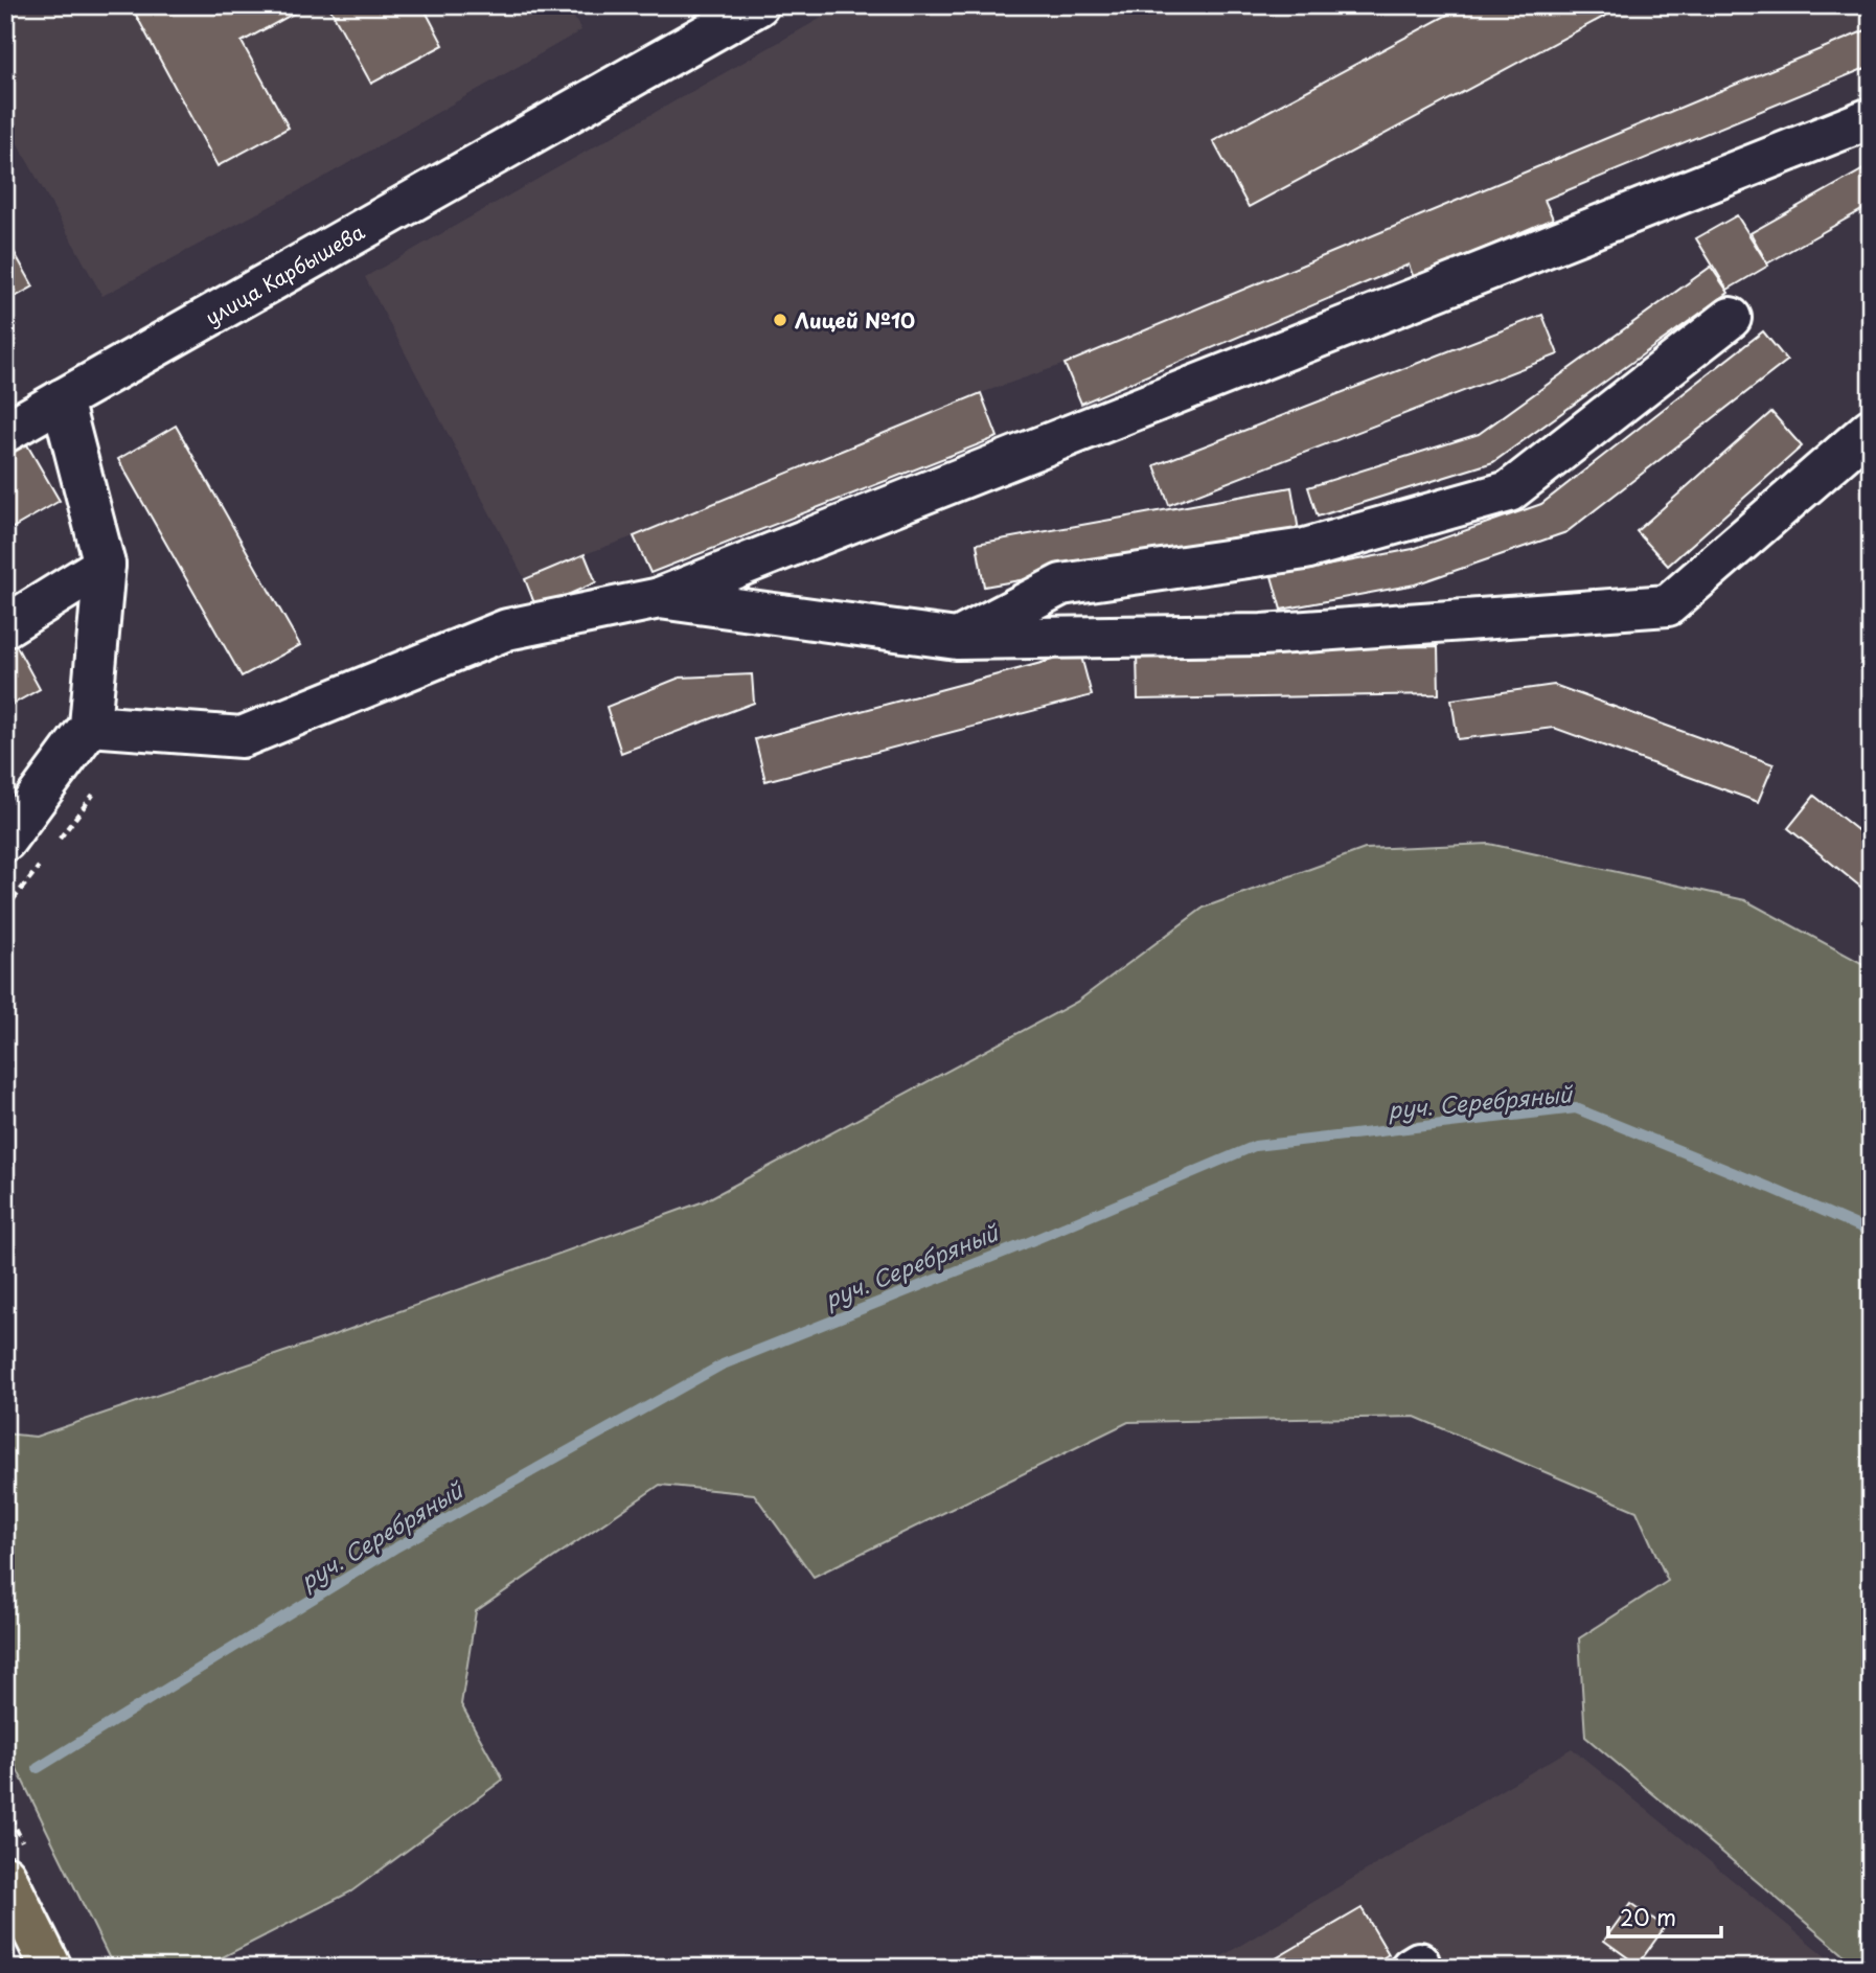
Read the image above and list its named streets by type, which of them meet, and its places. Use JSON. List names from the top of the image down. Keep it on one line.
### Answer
{"streets":{"street":["улица Карбышева"]},"water":["руч. Серебряный"],"places":["Лицей №10"],"scale_bar":"20 m"}
